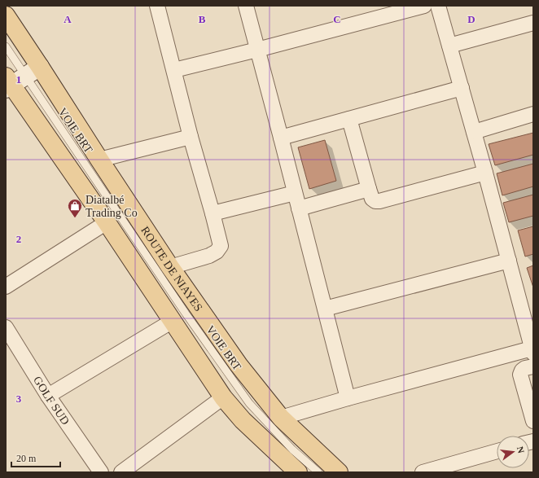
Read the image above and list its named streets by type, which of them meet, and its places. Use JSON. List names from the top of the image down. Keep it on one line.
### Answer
{"streets":{"main road":["ROUTE DE NIAYES"],"street":["GOLF SUD"],"lane":["VOIE BRT"]},"crossings":[["VOIE BRT","ROUTE DE NIAYES"]],"places":{"shop":["Diatalbé Trading Co"]},"scale_bar":"20 m","north":"right","grid":{"columns":["A","B","C","D"],"rows":["1","2","3"]}}
